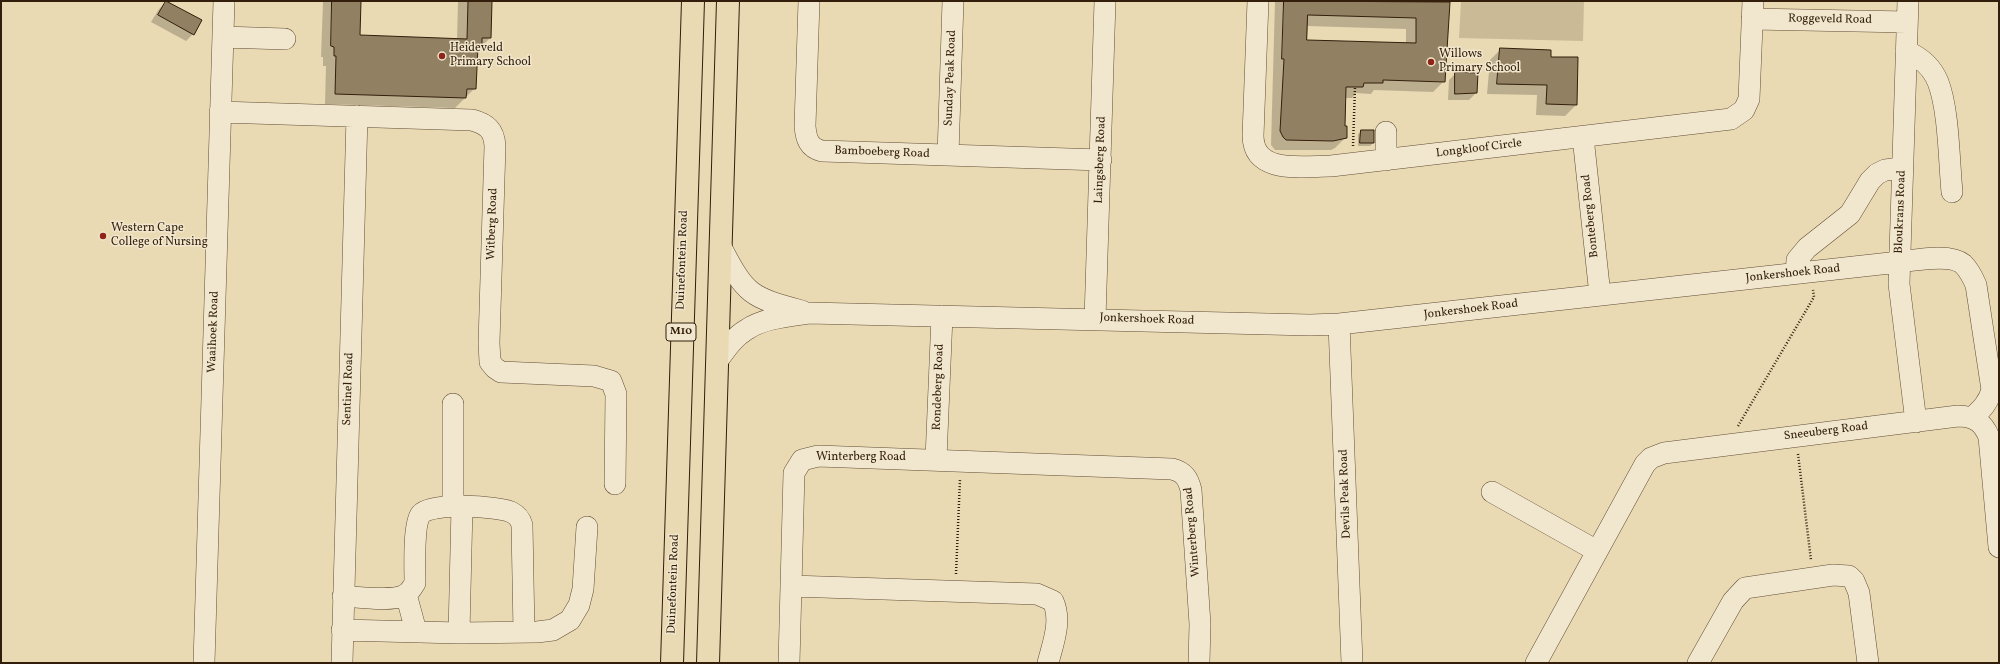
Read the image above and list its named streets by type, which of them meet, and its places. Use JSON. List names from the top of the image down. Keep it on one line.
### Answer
{"streets":{"main road":["Duinefontein Road","M10"],"street":["Roggeveld Road","Sunday Peak Road","Longkloof Circle","Bamboeberg Road","Laingsberg Road","Bloukrans Road","Bonteberg Road","Witberg Road","Jonkershoek Road","Waaihoek Road","Rondeberg Road","Sentinel Road","Sneeuberg Road","Winterberg Road","Devils Peak Road"]},"crossings":[["Roggeveld Road","Longkloof Circle"],["Roggeveld Road","Bloukrans Road"],["Sunday Peak Road","Bamboeberg Road"],["Longkloof Circle","Bonteberg Road"],["Bamboeberg Road","Laingsberg Road"],["Laingsberg Road","Jonkershoek Road"],["Bloukrans Road","Jonkershoek Road"],["Bloukrans Road","Sneeuberg Road"],["Bonteberg Road","Jonkershoek Road"],["Witberg Road","Waaihoek Road"],["Witberg Road","Sentinel Road"],["Jonkershoek Road","Rondeberg Road"],["Jonkershoek Road","Sneeuberg Road"],["Jonkershoek Road","Devils Peak Road"],["Rondeberg Road","Winterberg Road"]],"places":["Heideveld Primary School","Willows Primary School","Western Cape College of Nursing"]}
